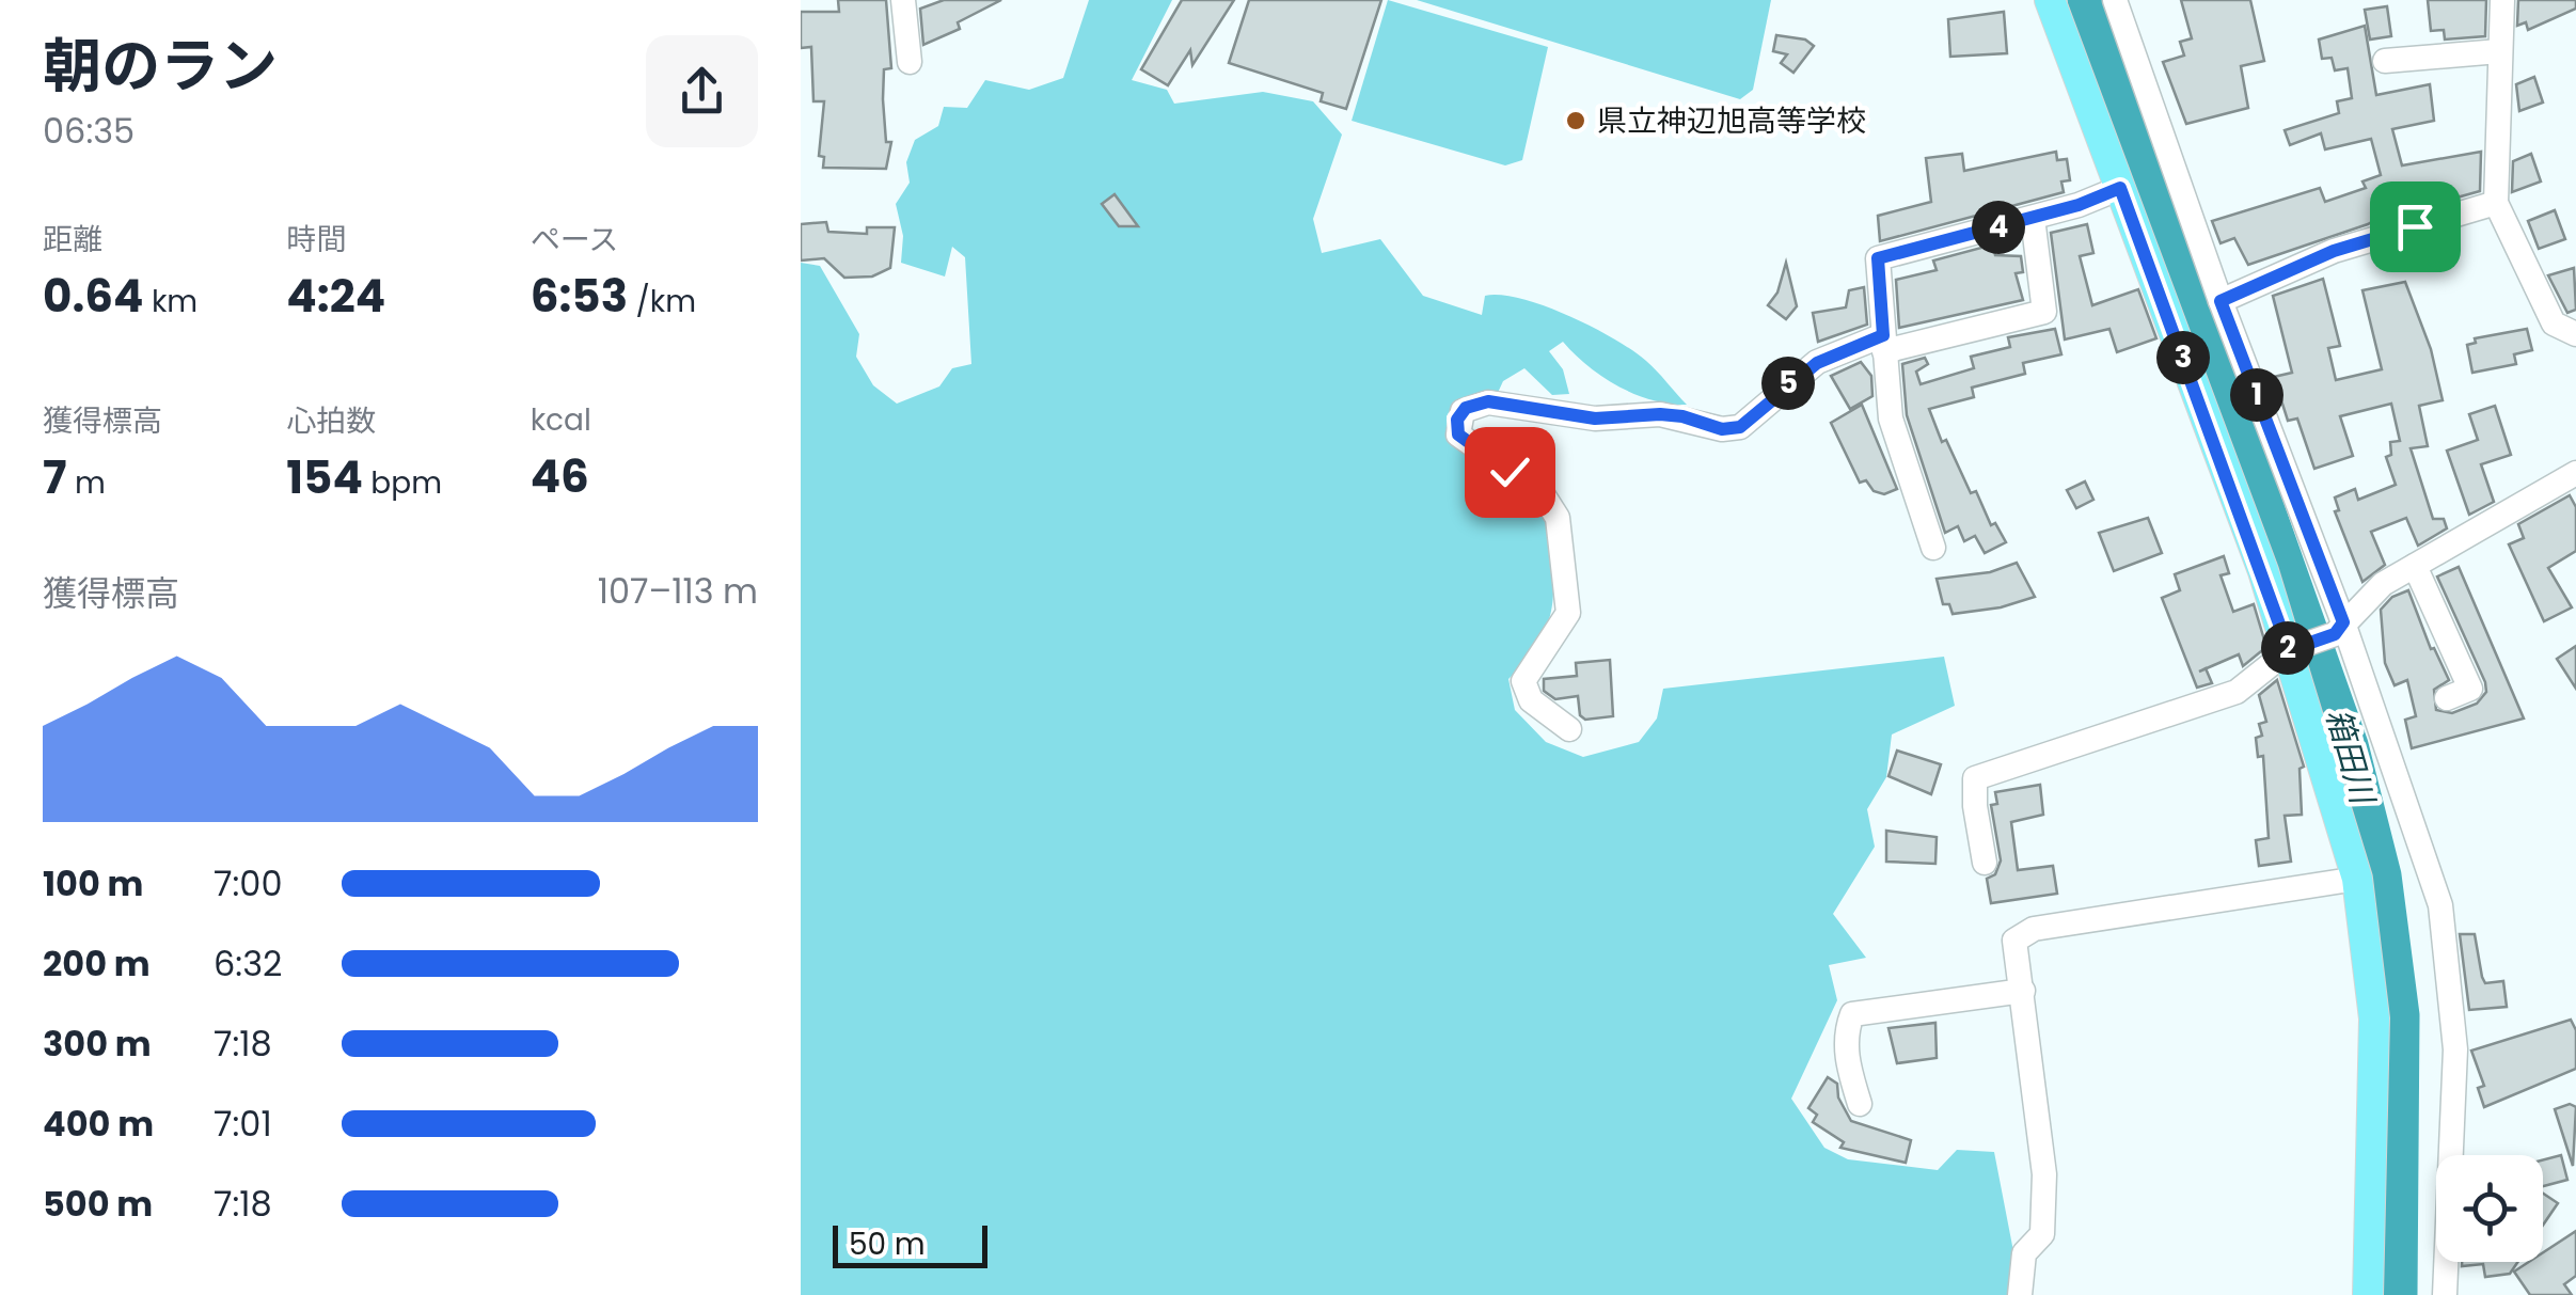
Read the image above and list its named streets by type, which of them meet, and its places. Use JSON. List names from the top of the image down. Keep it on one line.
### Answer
{"water":["箱田川"],"places":["県立神辺旭高等学校"],"scale_bar":"50 m","page":{"heading":["朝のラン","06:35"],"stats":[["距離","0.64 km"],["時間","4:24"],["ペース","6:53 /km"],["獲得標高","7 m"],["心拍数","154 bpm"],["kcal","46"]],"pins":["4","3","5","1","2"],"chart":["獲得標高","107–113 m"],"list":[{"name":"100 m","note":"7:00"},{"name":"200 m","note":"6:32"},{"name":"300 m","note":"7:18"},{"name":"400 m","note":"7:01"},{"name":"500 m","note":"7:18"}],"scale":"50 m"}}
